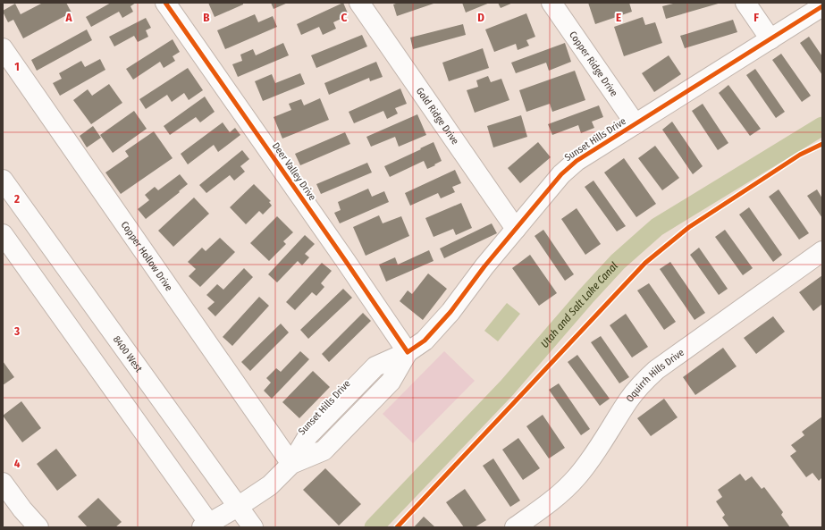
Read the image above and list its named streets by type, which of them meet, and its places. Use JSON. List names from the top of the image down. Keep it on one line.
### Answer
{"streets":{"street":["Copper Ridge Drive","Gold Ridge Drive","Sunset Hills Drive","Deer Valley Drive","Copper Hollow Drive","8400 West","Oquirrh Hills Drive"]},"crossings":[["Copper Ridge Drive","Sunset Hills Drive"],["Gold Ridge Drive","Sunset Hills Drive"],["Sunset Hills Drive","Deer Valley Drive"],["Sunset Hills Drive","Copper Hollow Drive"],["Sunset Hills Drive","8400 West"]],"water":["Utah and Salt Lake Canal"],"grid":{"columns":["A","B","C","D","E","F"],"rows":["1","2","3","4"]}}
